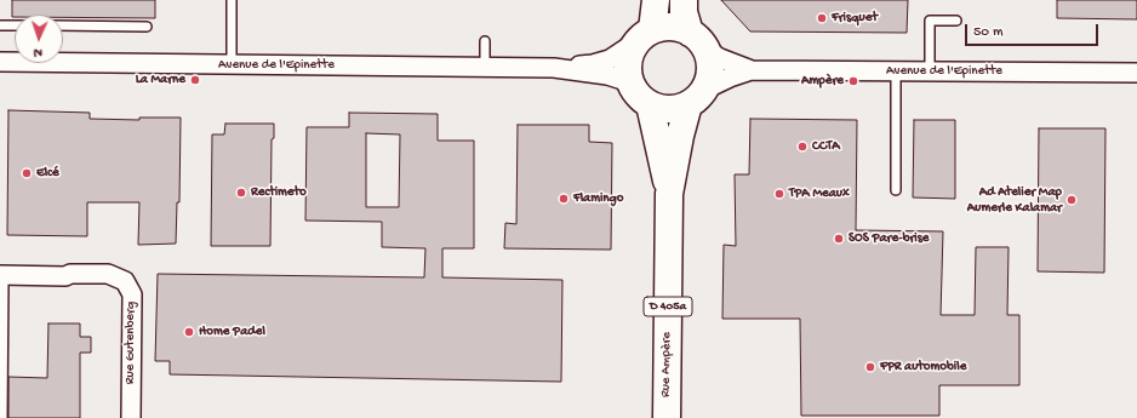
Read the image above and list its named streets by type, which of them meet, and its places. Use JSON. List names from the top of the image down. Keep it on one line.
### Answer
{"streets":{"main road":["D 405a","Rue Ampère"],"street":["Avenue de l'Epinette","Rue Gutenberg"]},"crossings":[["Avenue de l'Epinette","Rue Ampère"]],"places":["Frisquet","La Marne","Ampère","CCTA","Elcé","Rectimeto","TPA Meaux","Flamingo","Ad Atelier Map Aumerle Kalamar","SOS Pare-brise","Home Padel","FPR automobile"],"scale_bar":"50 m","north":"bottom"}
